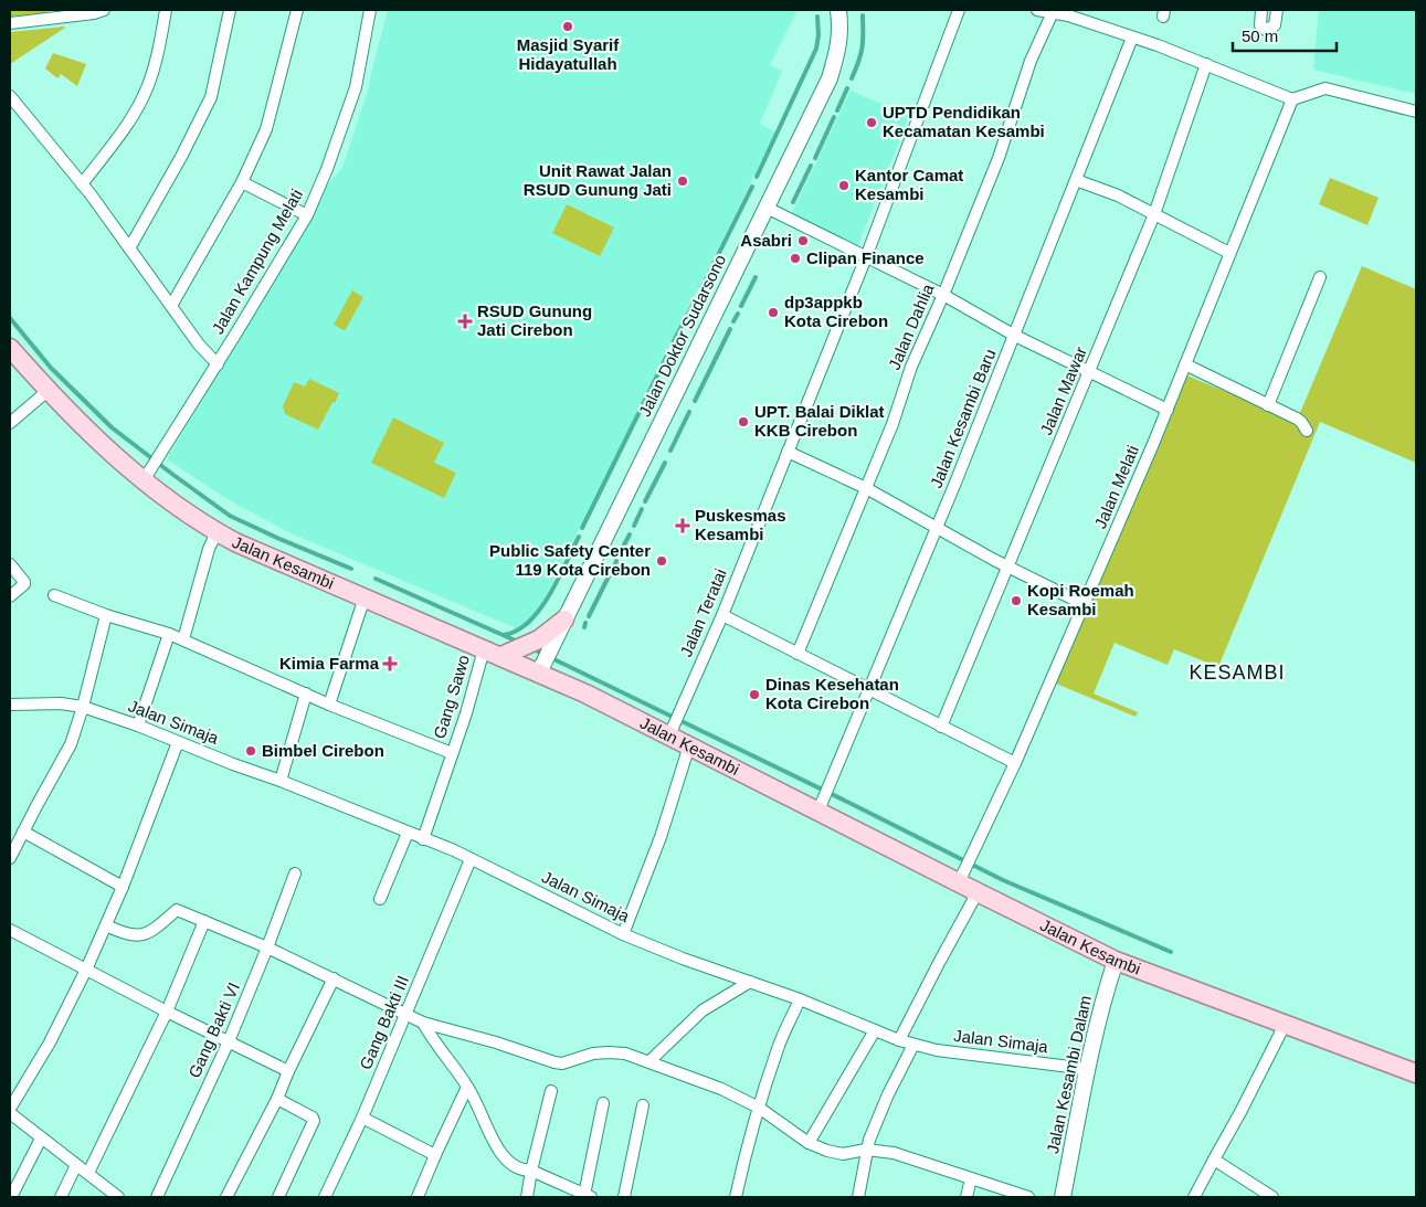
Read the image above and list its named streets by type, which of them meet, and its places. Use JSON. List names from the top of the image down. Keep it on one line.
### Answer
{"streets":{"main road":["Jalan Kesambi"],"street":["Jalan Kampung Melati","Jalan Dahlia","Jalan Doktor Sudarsono","Jalan Mawar","Jalan Kesambi Baru","Jalan Melati","Jalan Teratai","Gang Sawo","Jalan Simaja","Gang Bakti III","Gang Bakti VI","Jalan Kesambi Dalam"]},"crossings":[["Jalan Kampung Melati","Jalan Kesambi"],["Jalan Doktor Sudarsono","Jalan Kesambi"],["Jalan Kesambi Baru","Jalan Kesambi"],["Jalan Melati","Jalan Kesambi"],["Jalan Kesambi","Jalan Teratai"],["Jalan Kesambi","Gang Sawo"],["Jalan Kesambi","Jalan Kesambi Dalam"],["Gang Sawo","Jalan Simaja"],["Jalan Simaja","Gang Bakti III"],["Jalan Simaja","Jalan Kesambi Dalam"]],"districts":["KESAMBI"],"places":{"other":["Masjid Syarif Hidayatullah","UPTD Pendidikan Kecamatan Kesambi","Unit Rawat Jalan RSUD Gunung Jati","Kantor Camat Kesambi","Asabri","Clipan Finance","dp3appkb Kota Cirebon","UPT. Balai Diklat KKB Cirebon","Public Safety Center 119 Kota Cirebon","Kopi Roemah Kesambi","Dinas Kesehatan Kota Cirebon","Bimbel Cirebon"],"health":["RSUD Gunung Jati Cirebon","Puskesmas Kesambi","Kimia Farma"]},"scale_bar":"50 m"}
